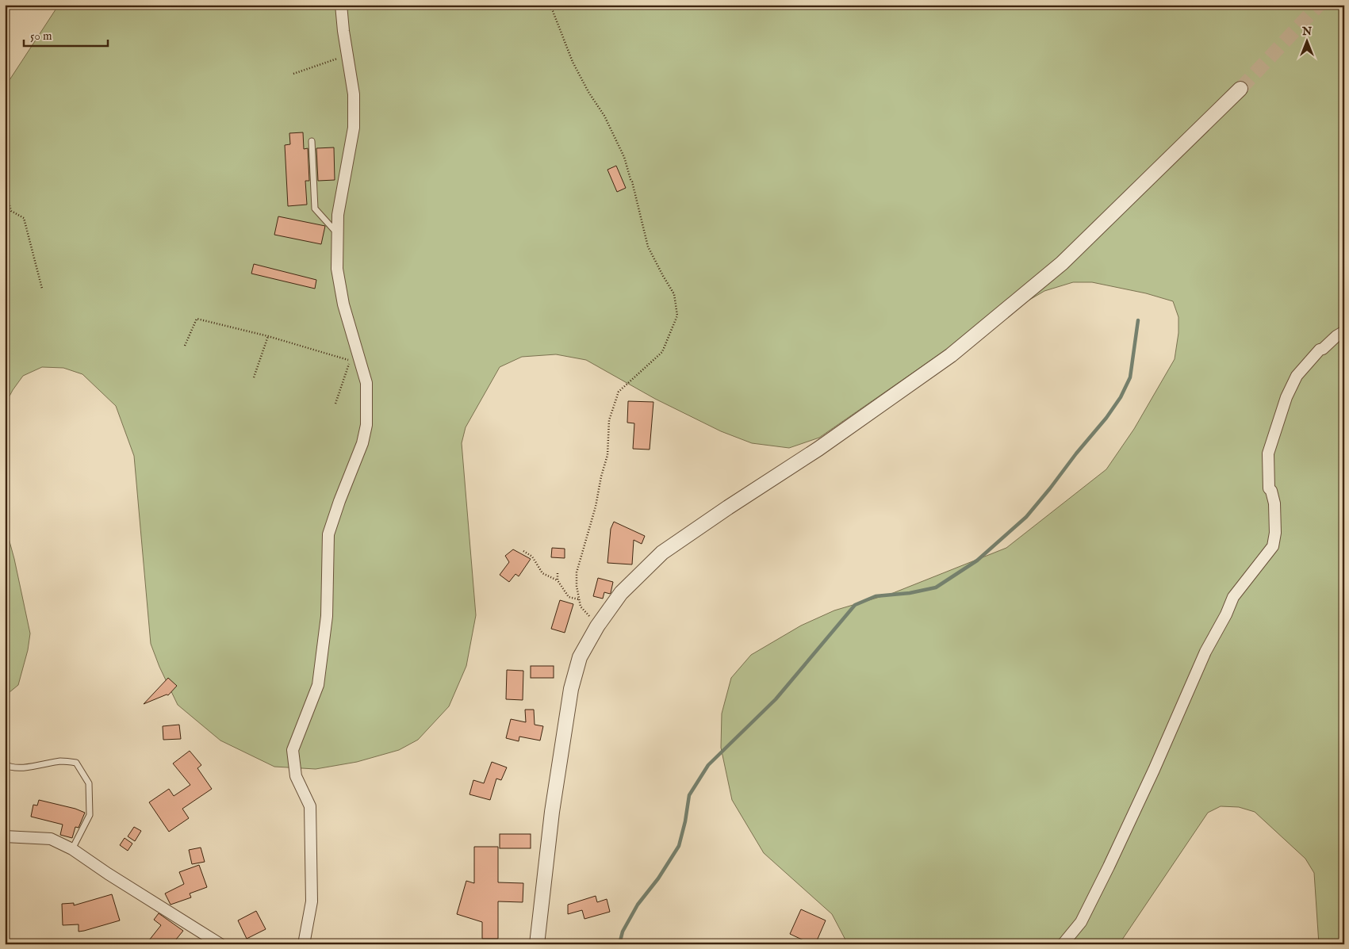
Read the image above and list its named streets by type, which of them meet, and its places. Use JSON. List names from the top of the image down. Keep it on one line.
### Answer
{"scale_bar":"50 m","north":"top"}
